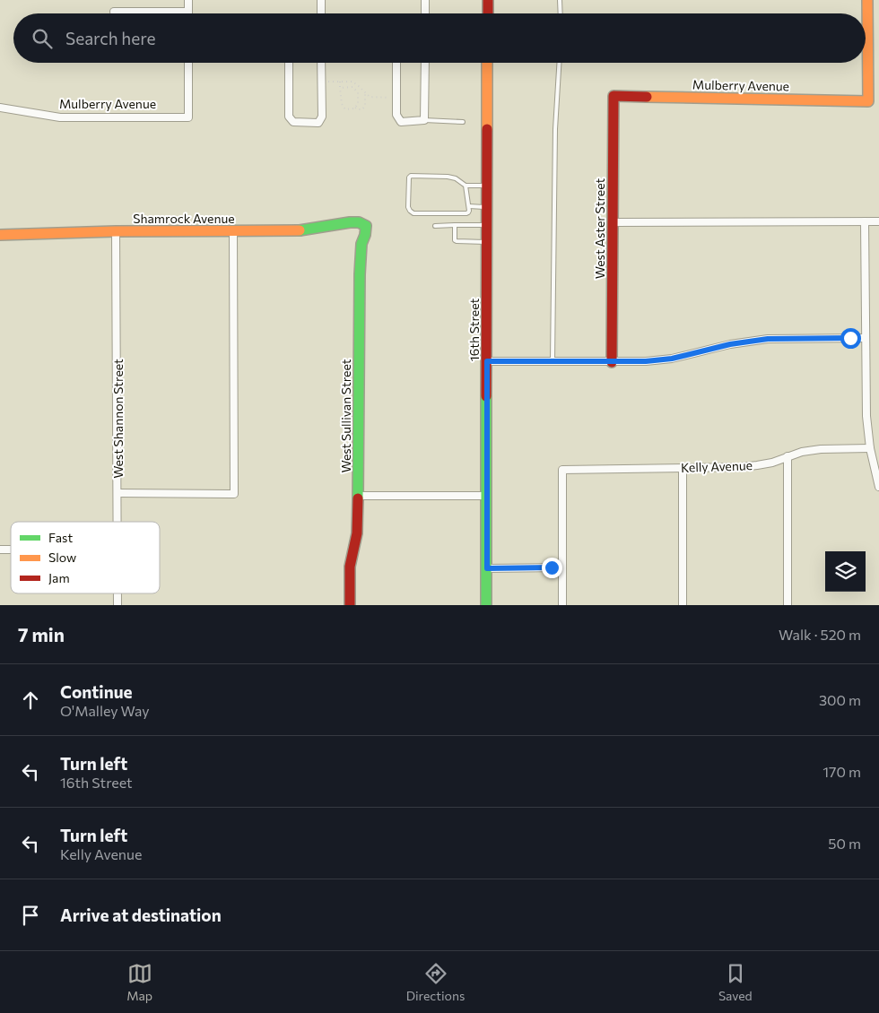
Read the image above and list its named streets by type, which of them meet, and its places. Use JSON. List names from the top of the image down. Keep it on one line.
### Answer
{"streets":{"street":["Mulberry Avenue","Shamrock Avenue","West Aster Street","16th Street","West Sullivan Street","West Shannon Street","Kelly Avenue"]},"crossings":[["Mulberry Avenue","West Aster Street"],["Shamrock Avenue","West Sullivan Street"],["Shamrock Avenue","West Shannon Street"]],"legend":["Fast","Slow","Jam"],"page":{"search":"Search here","heading":["7 min","Walk · 520 m"],"list":[["Continue","O'Malley Way","300 m"],["Turn left","16th Street","170 m"],["Turn left","Kelly Avenue","50 m"],"Arrive at destination"],"nav":["Map","Directions","Saved"]}}
